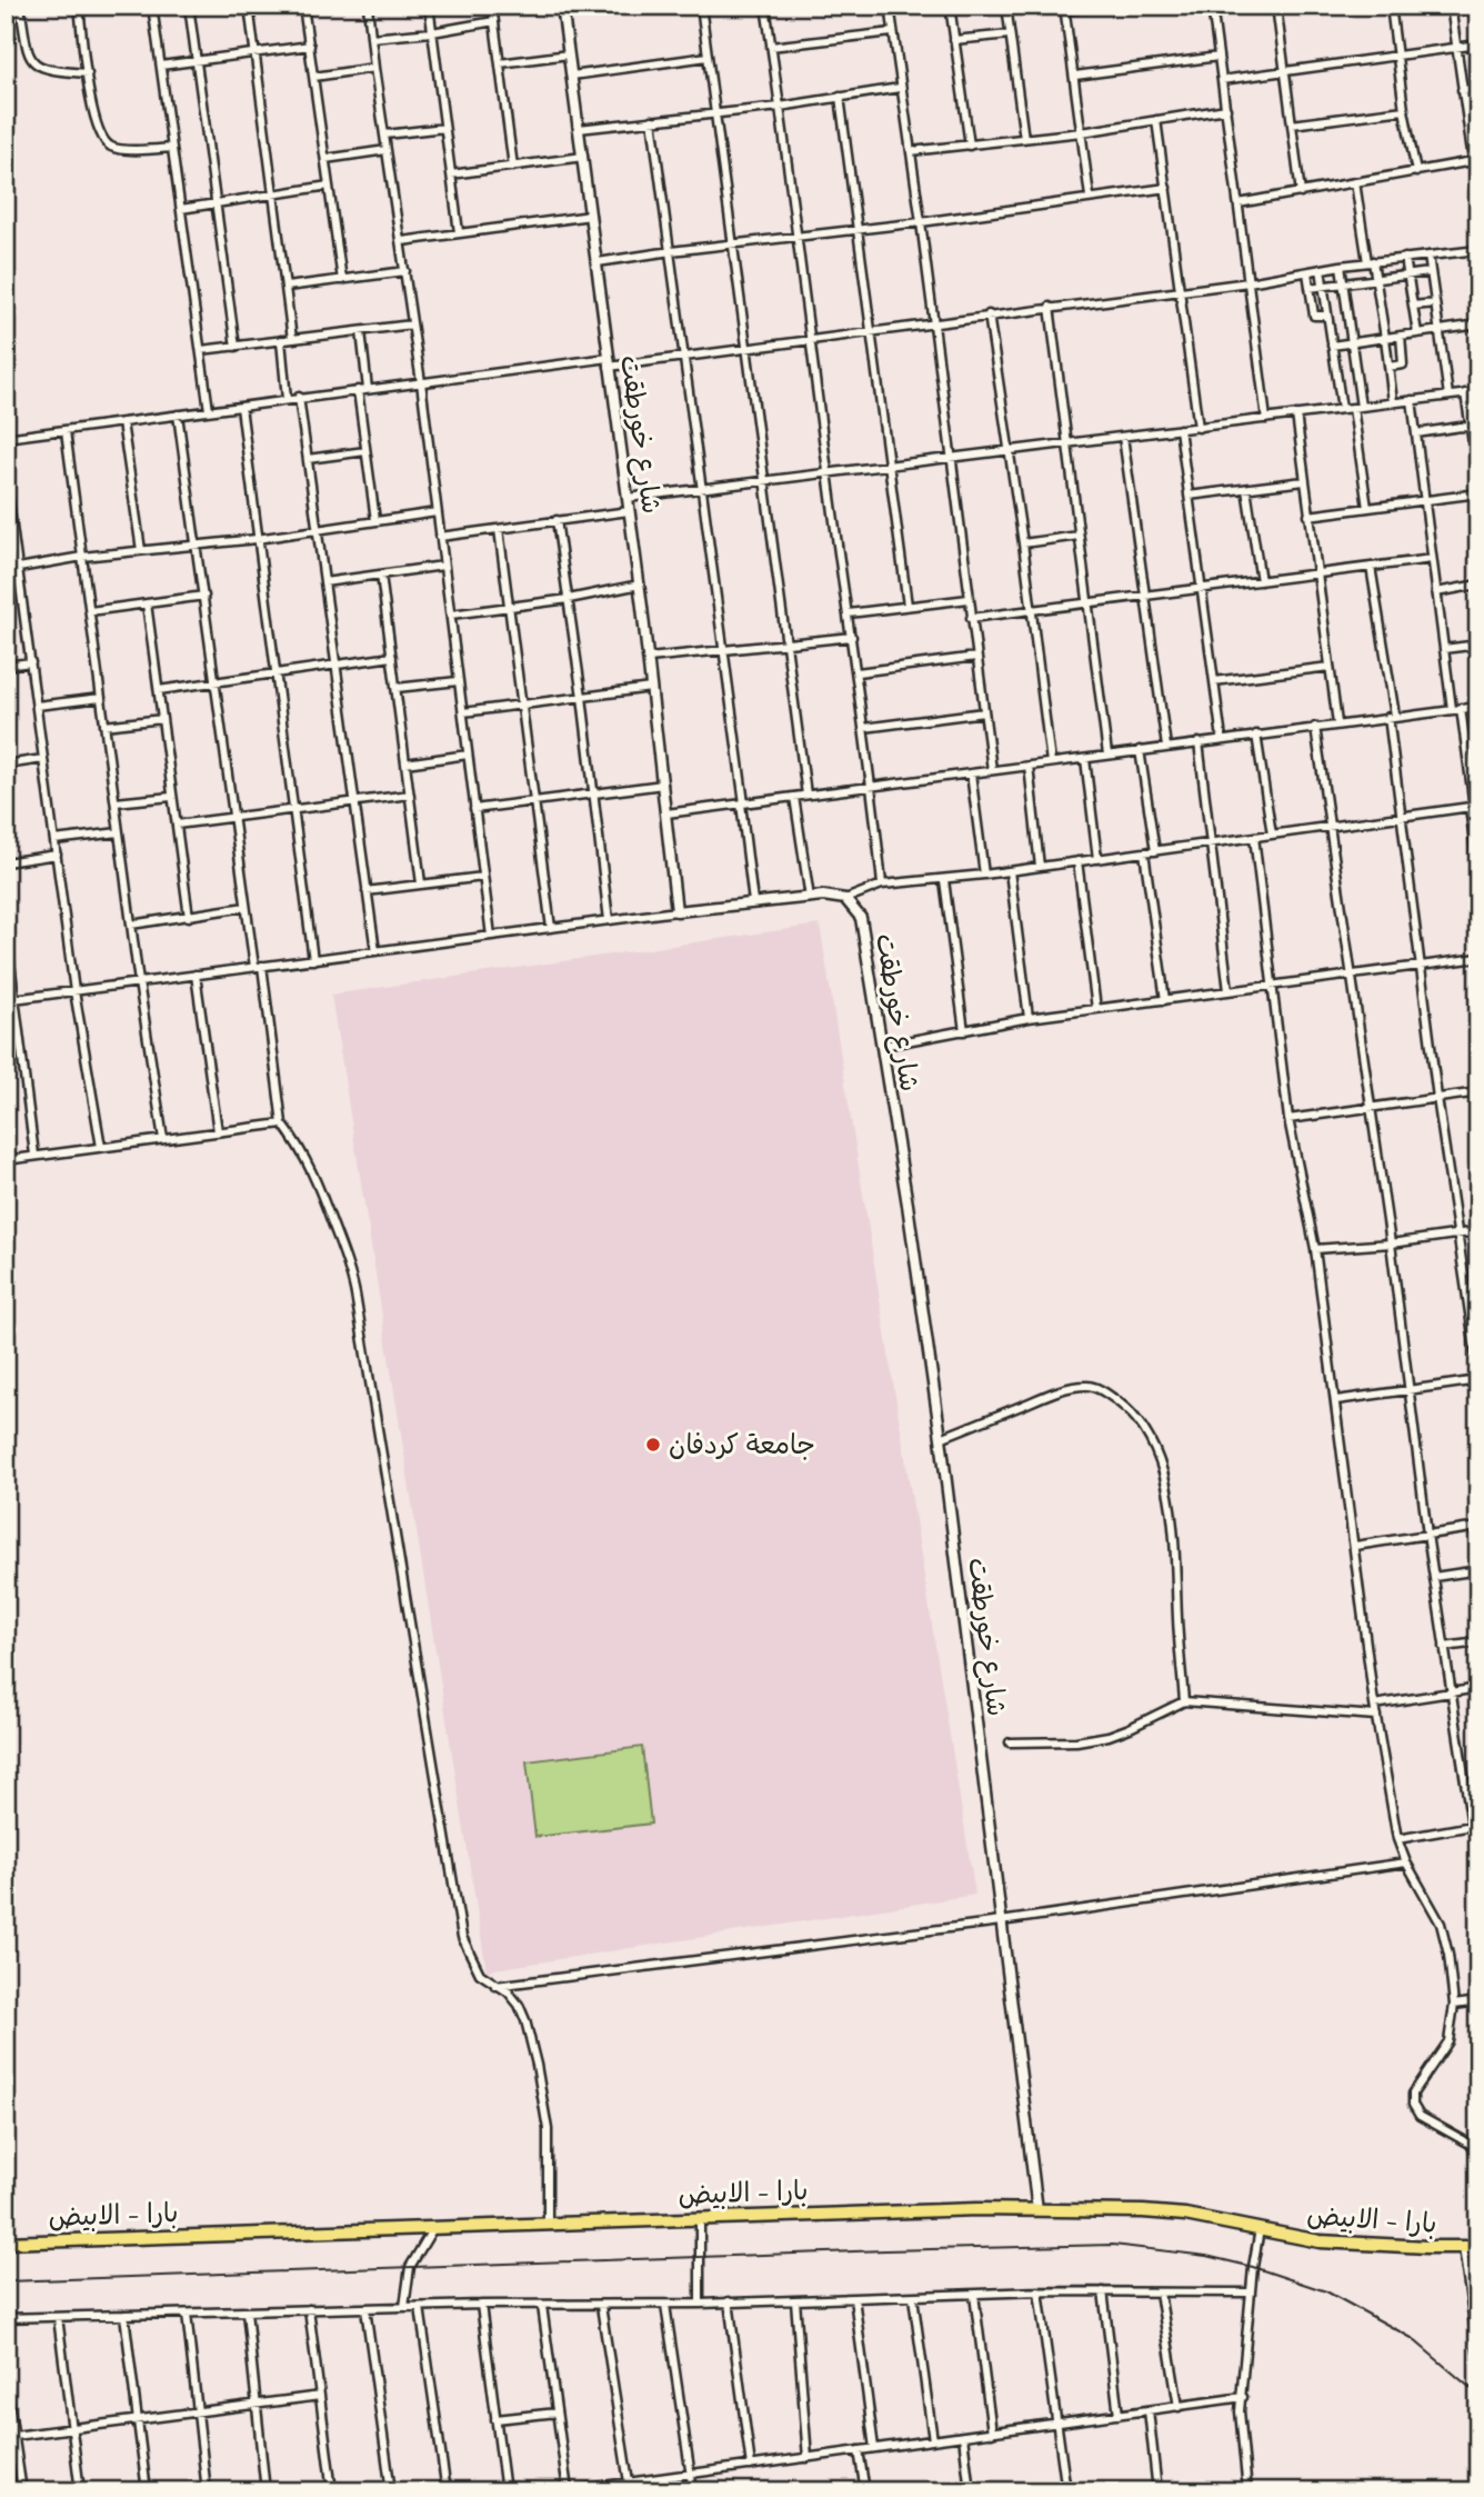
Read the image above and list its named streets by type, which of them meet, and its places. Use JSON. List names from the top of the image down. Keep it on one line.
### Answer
{"streets":{"main road":["بارا - الابيض"],"street":["شارع خورطقت"]},"crossings":[["شارع خورطقت","بارا - الابيض"]],"places":["جامعة كردفان"]}
